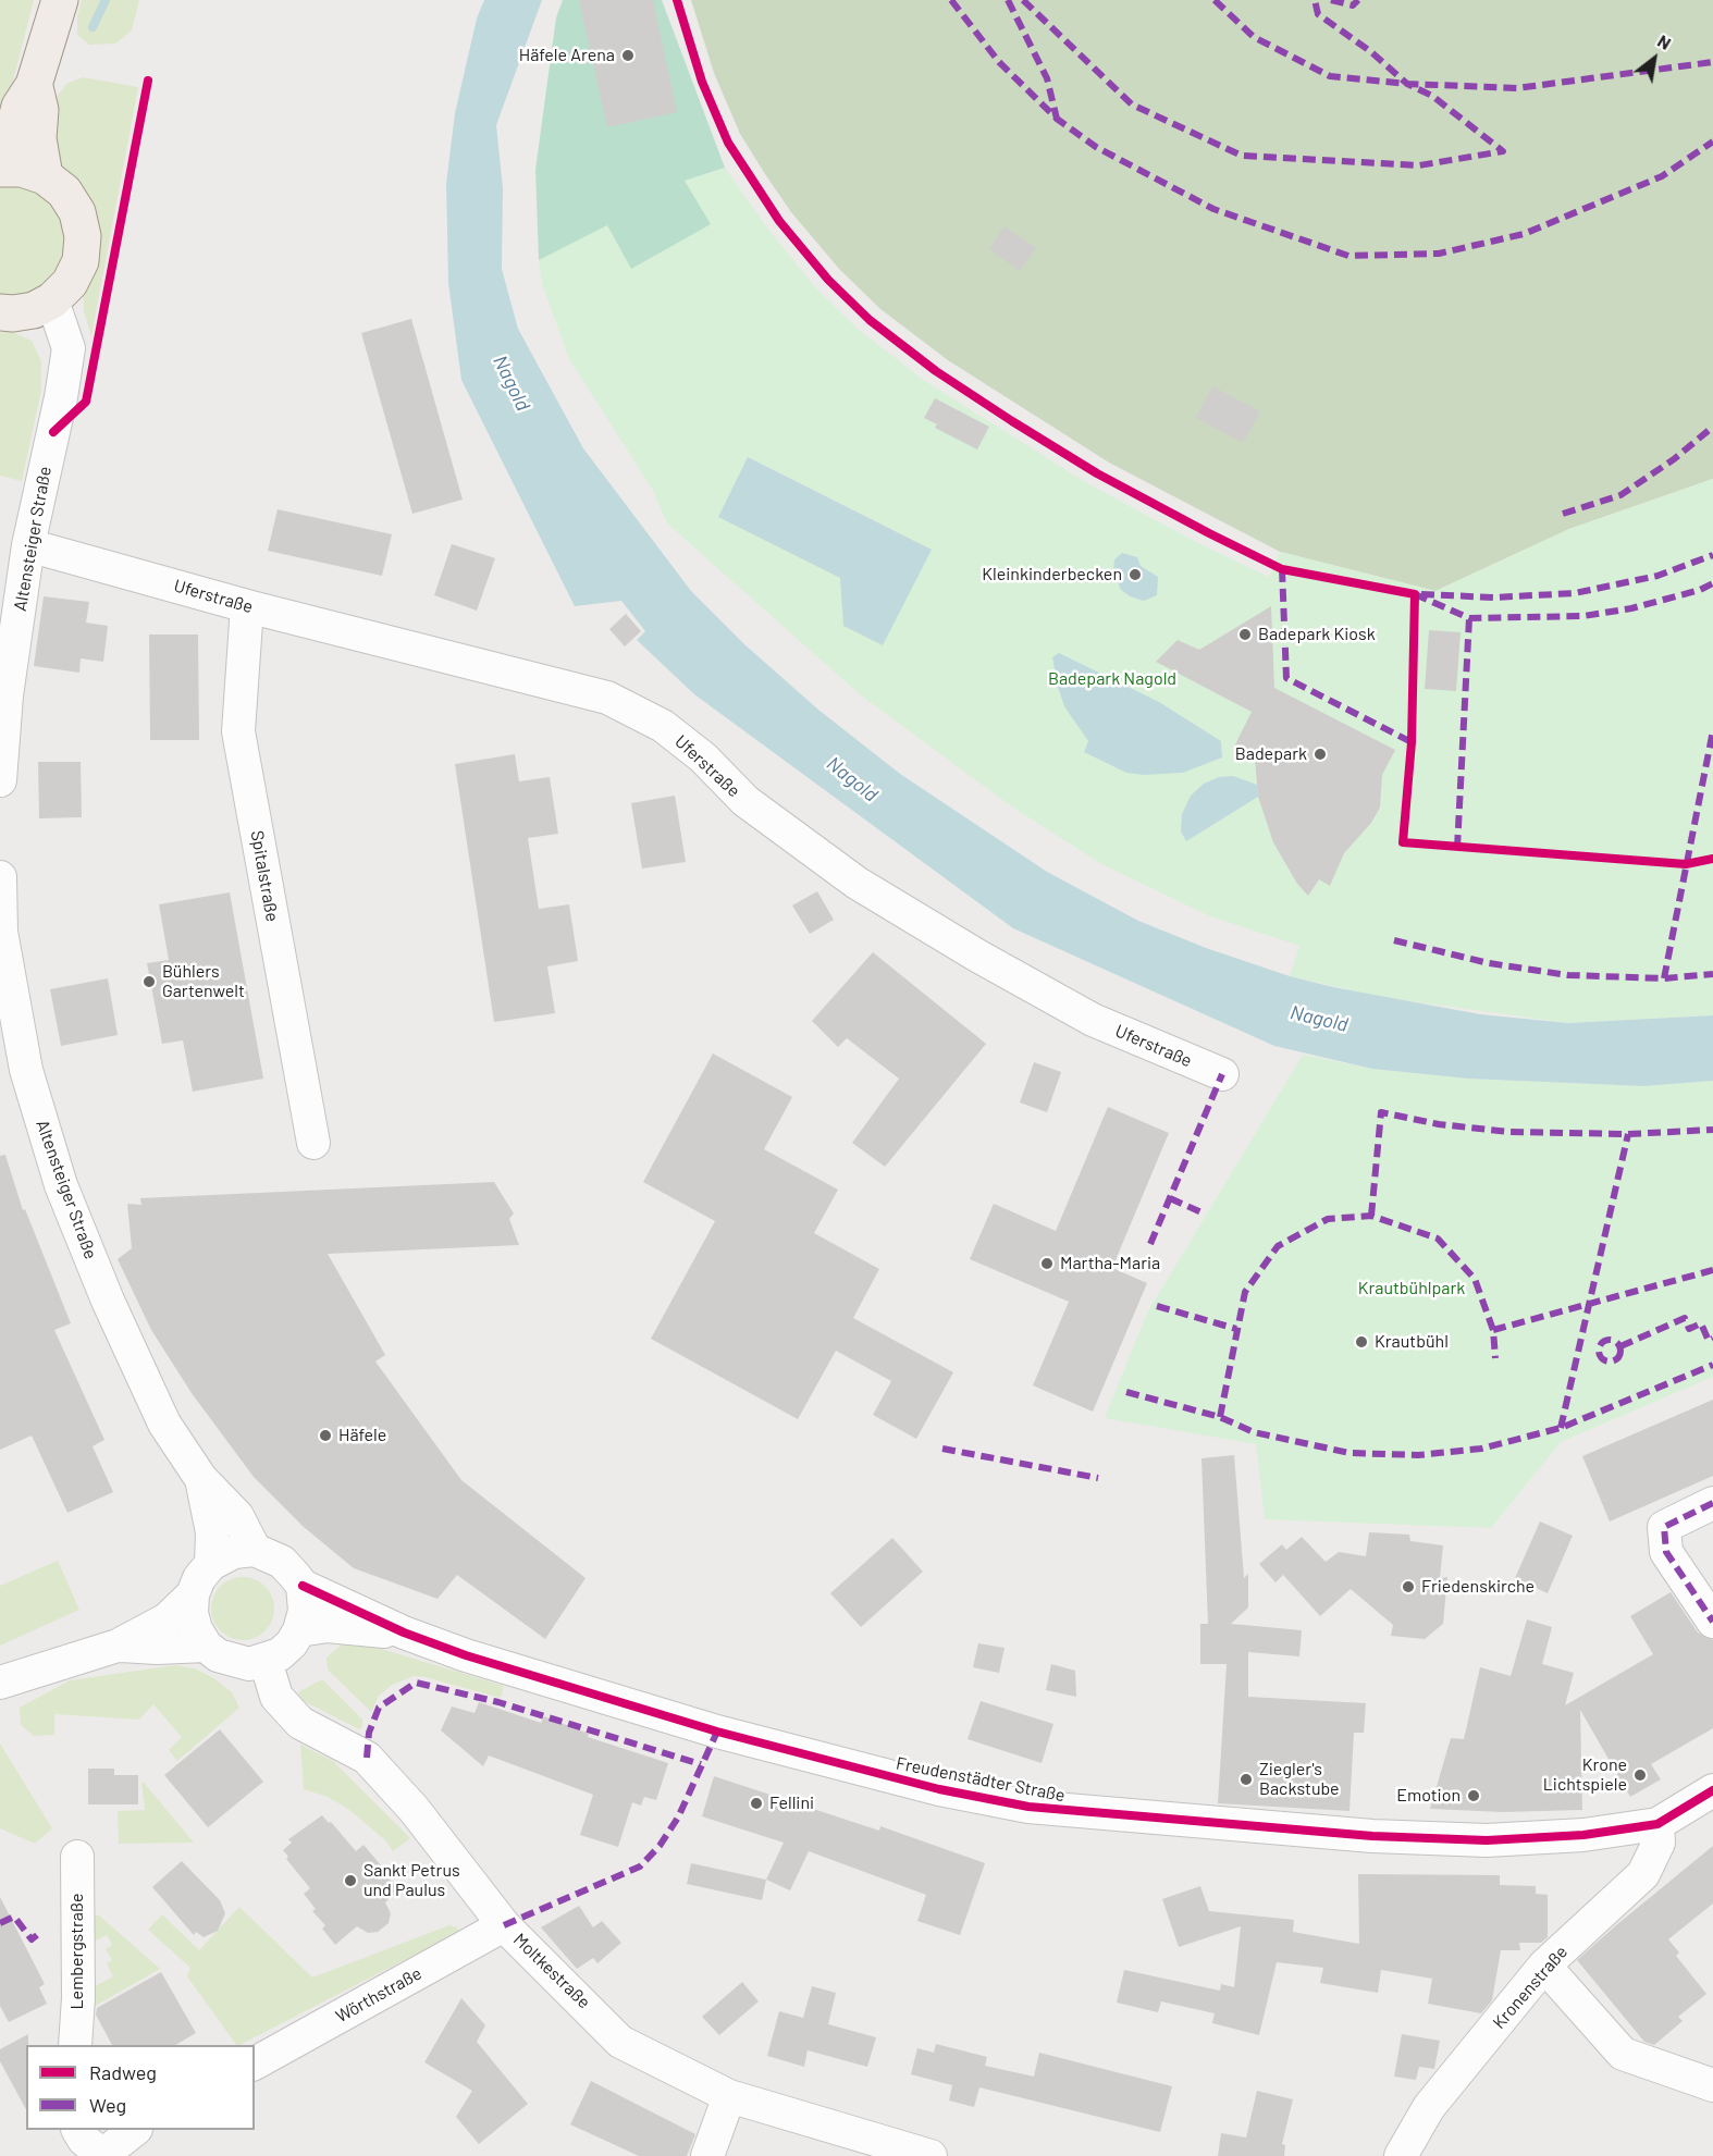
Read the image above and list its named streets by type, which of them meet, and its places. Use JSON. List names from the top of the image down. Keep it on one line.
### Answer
{"streets":{"street":["Altensteiger Straße","Uferstraße","Spitalstraße","Freudenstädter Straße","Lembergstraße","Moltkestraße","Kronenstraße","Wörthstraße"]},"crossings":[["Altensteiger Straße","Uferstraße"],["Altensteiger Straße","Freudenstädter Straße"],["Altensteiger Straße","Moltkestraße"],["Uferstraße","Spitalstraße"],["Freudenstädter Straße","Moltkestraße"],["Freudenstädter Straße","Kronenstraße"],["Moltkestraße","Wörthstraße"]],"water":["Nagold"],"parks":["Badepark Nagold","Krautbühlpark"],"places":["Häfele Arena","Kleinkinderbecken","Badepark Kiosk","Badepark","Bühlers Gartenwelt","Martha-Maria","Krautbühl","Häfele","Friedenskirche","Krone Lichtspiele","Ziegler's Backstube","Emotion","Fellini","Sankt Petrus und Paulus"],"legend":["Radweg","Weg"],"north":"top right"}
